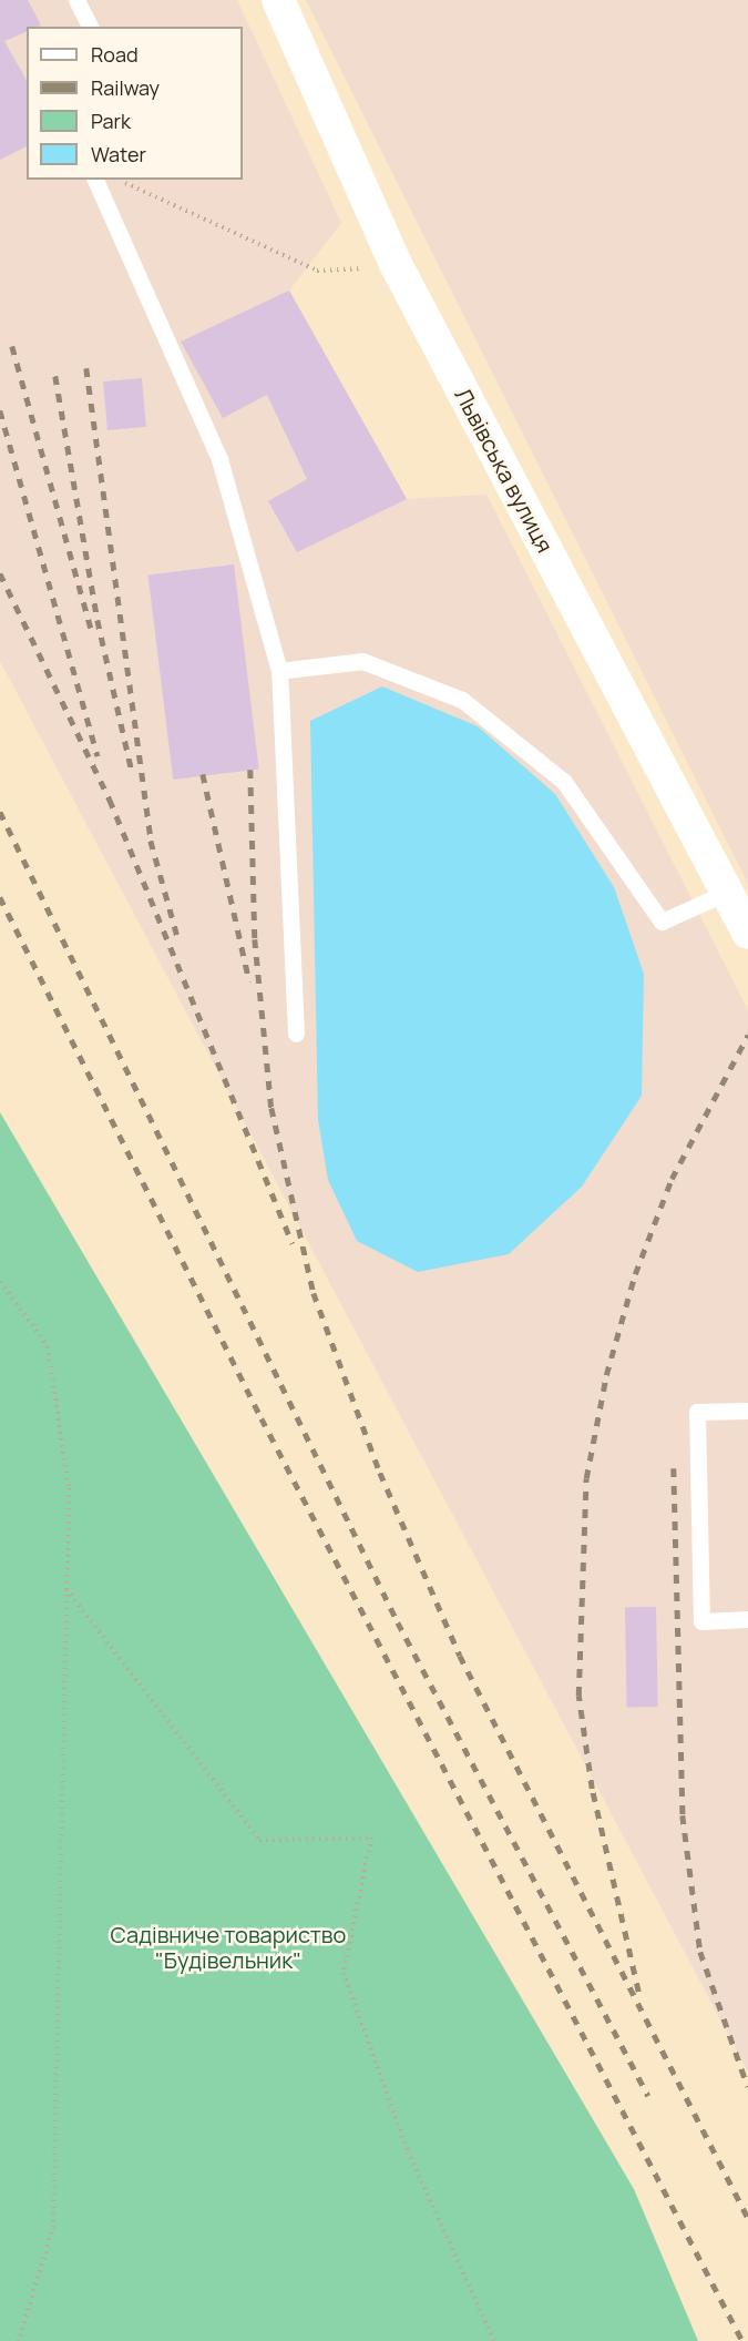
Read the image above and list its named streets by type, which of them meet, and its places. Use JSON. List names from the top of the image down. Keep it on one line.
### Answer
{"streets":{"street":["Львівська вулиця"]},"parks":["Садівниче товариство \"Будівельник\""],"legend":["Road","Railway","Park","Water"]}
